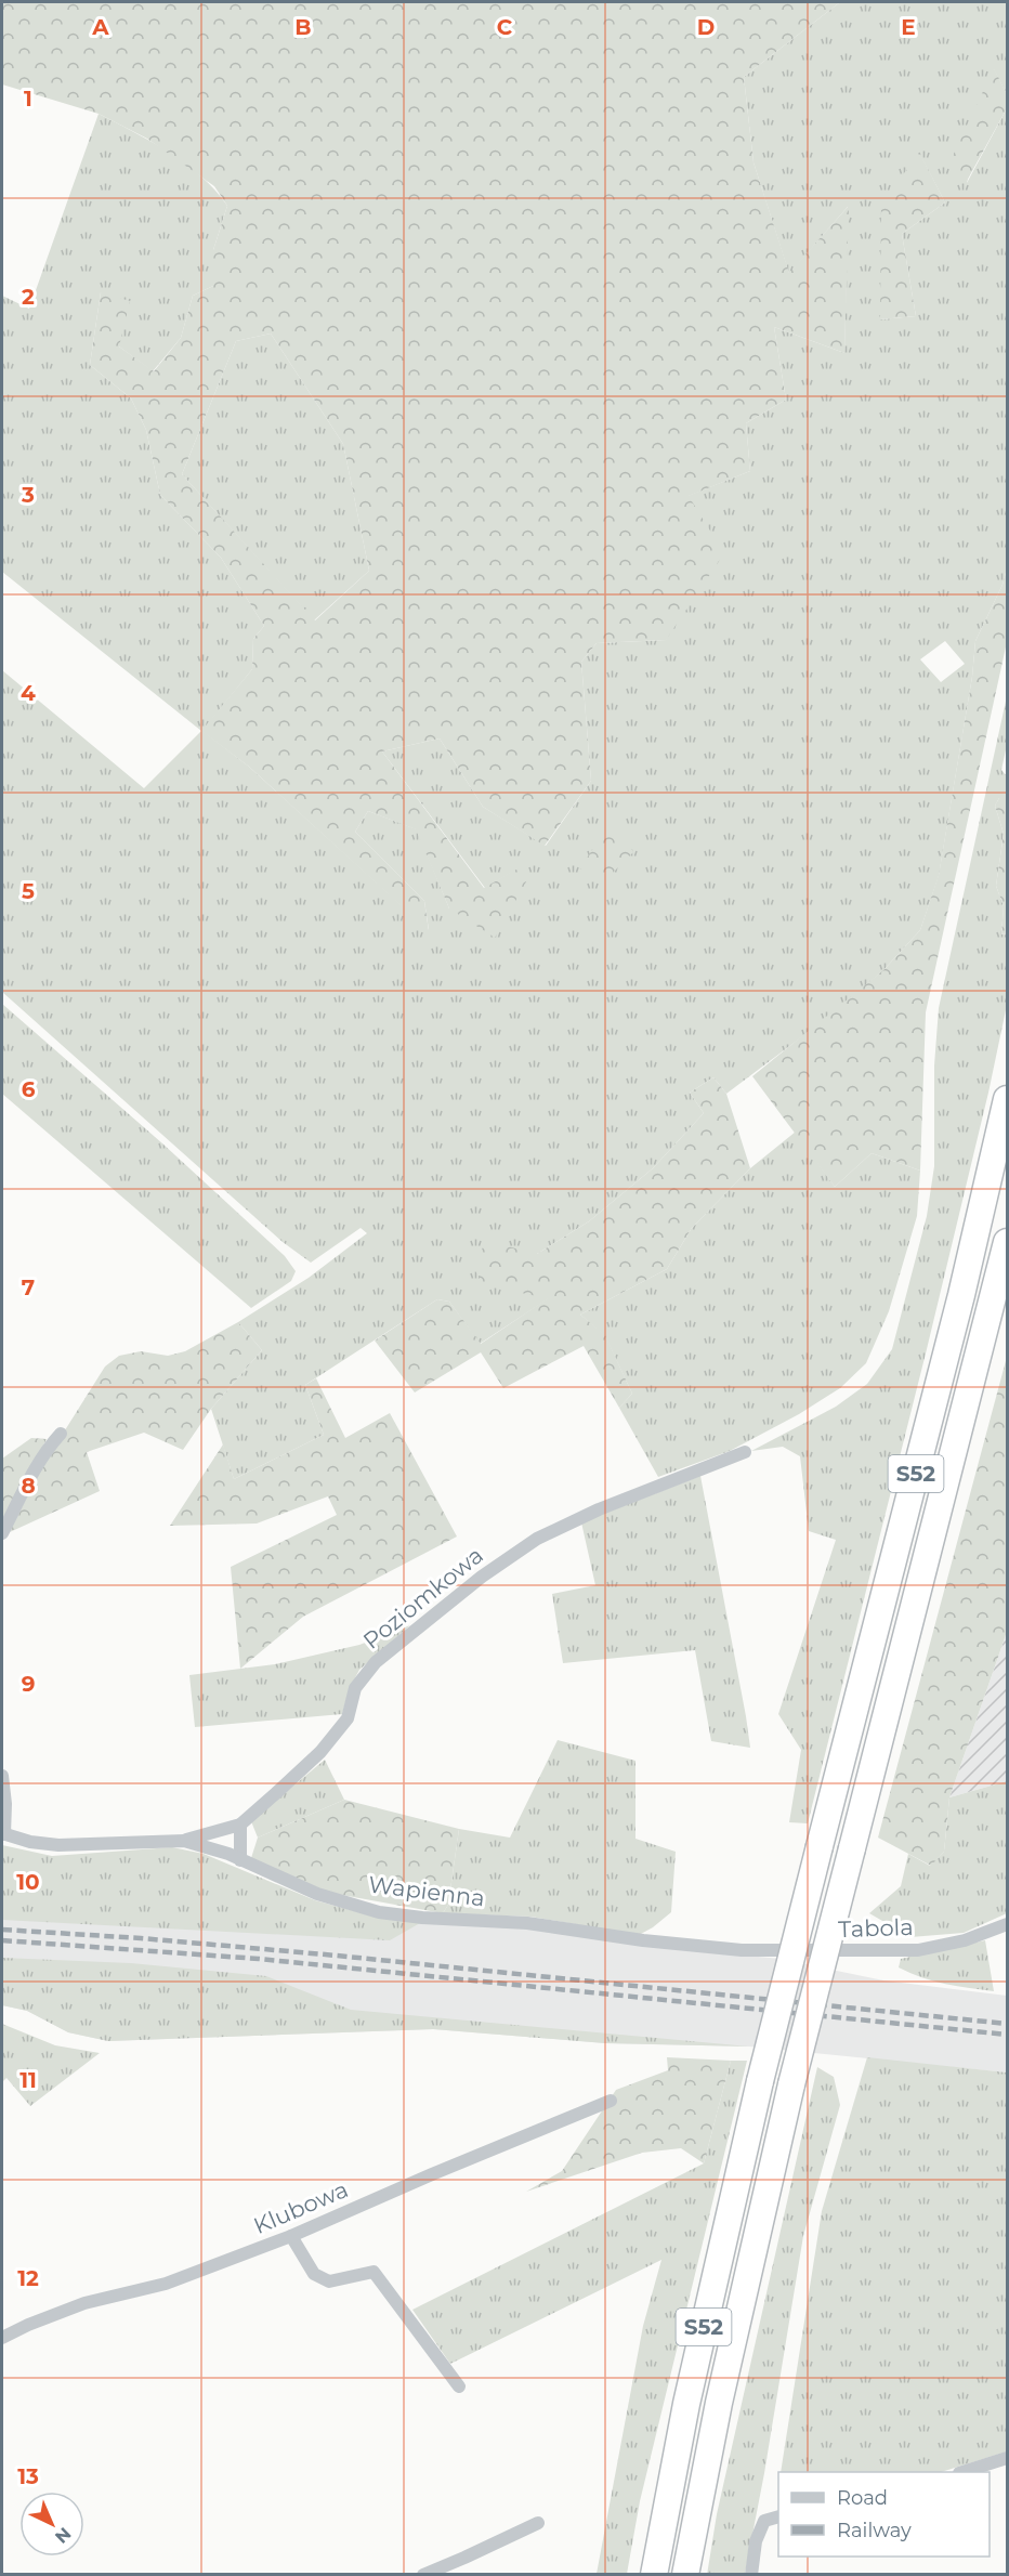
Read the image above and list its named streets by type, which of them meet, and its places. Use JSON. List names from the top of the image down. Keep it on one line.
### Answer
{"streets":{"highway":["S52"],"street":["Poziomkowa","Wapienna","Tabola","Klubowa"]},"crossings":[["Poziomkowa","Wapienna"],["Wapienna","Tabola"]],"legend":["Road","Railway"],"north":"bottom right","grid":{"columns":["A","B","C","D","E"],"rows":["1","2","3","4","5","6","7","8","9","10","11","12","13"]}}
